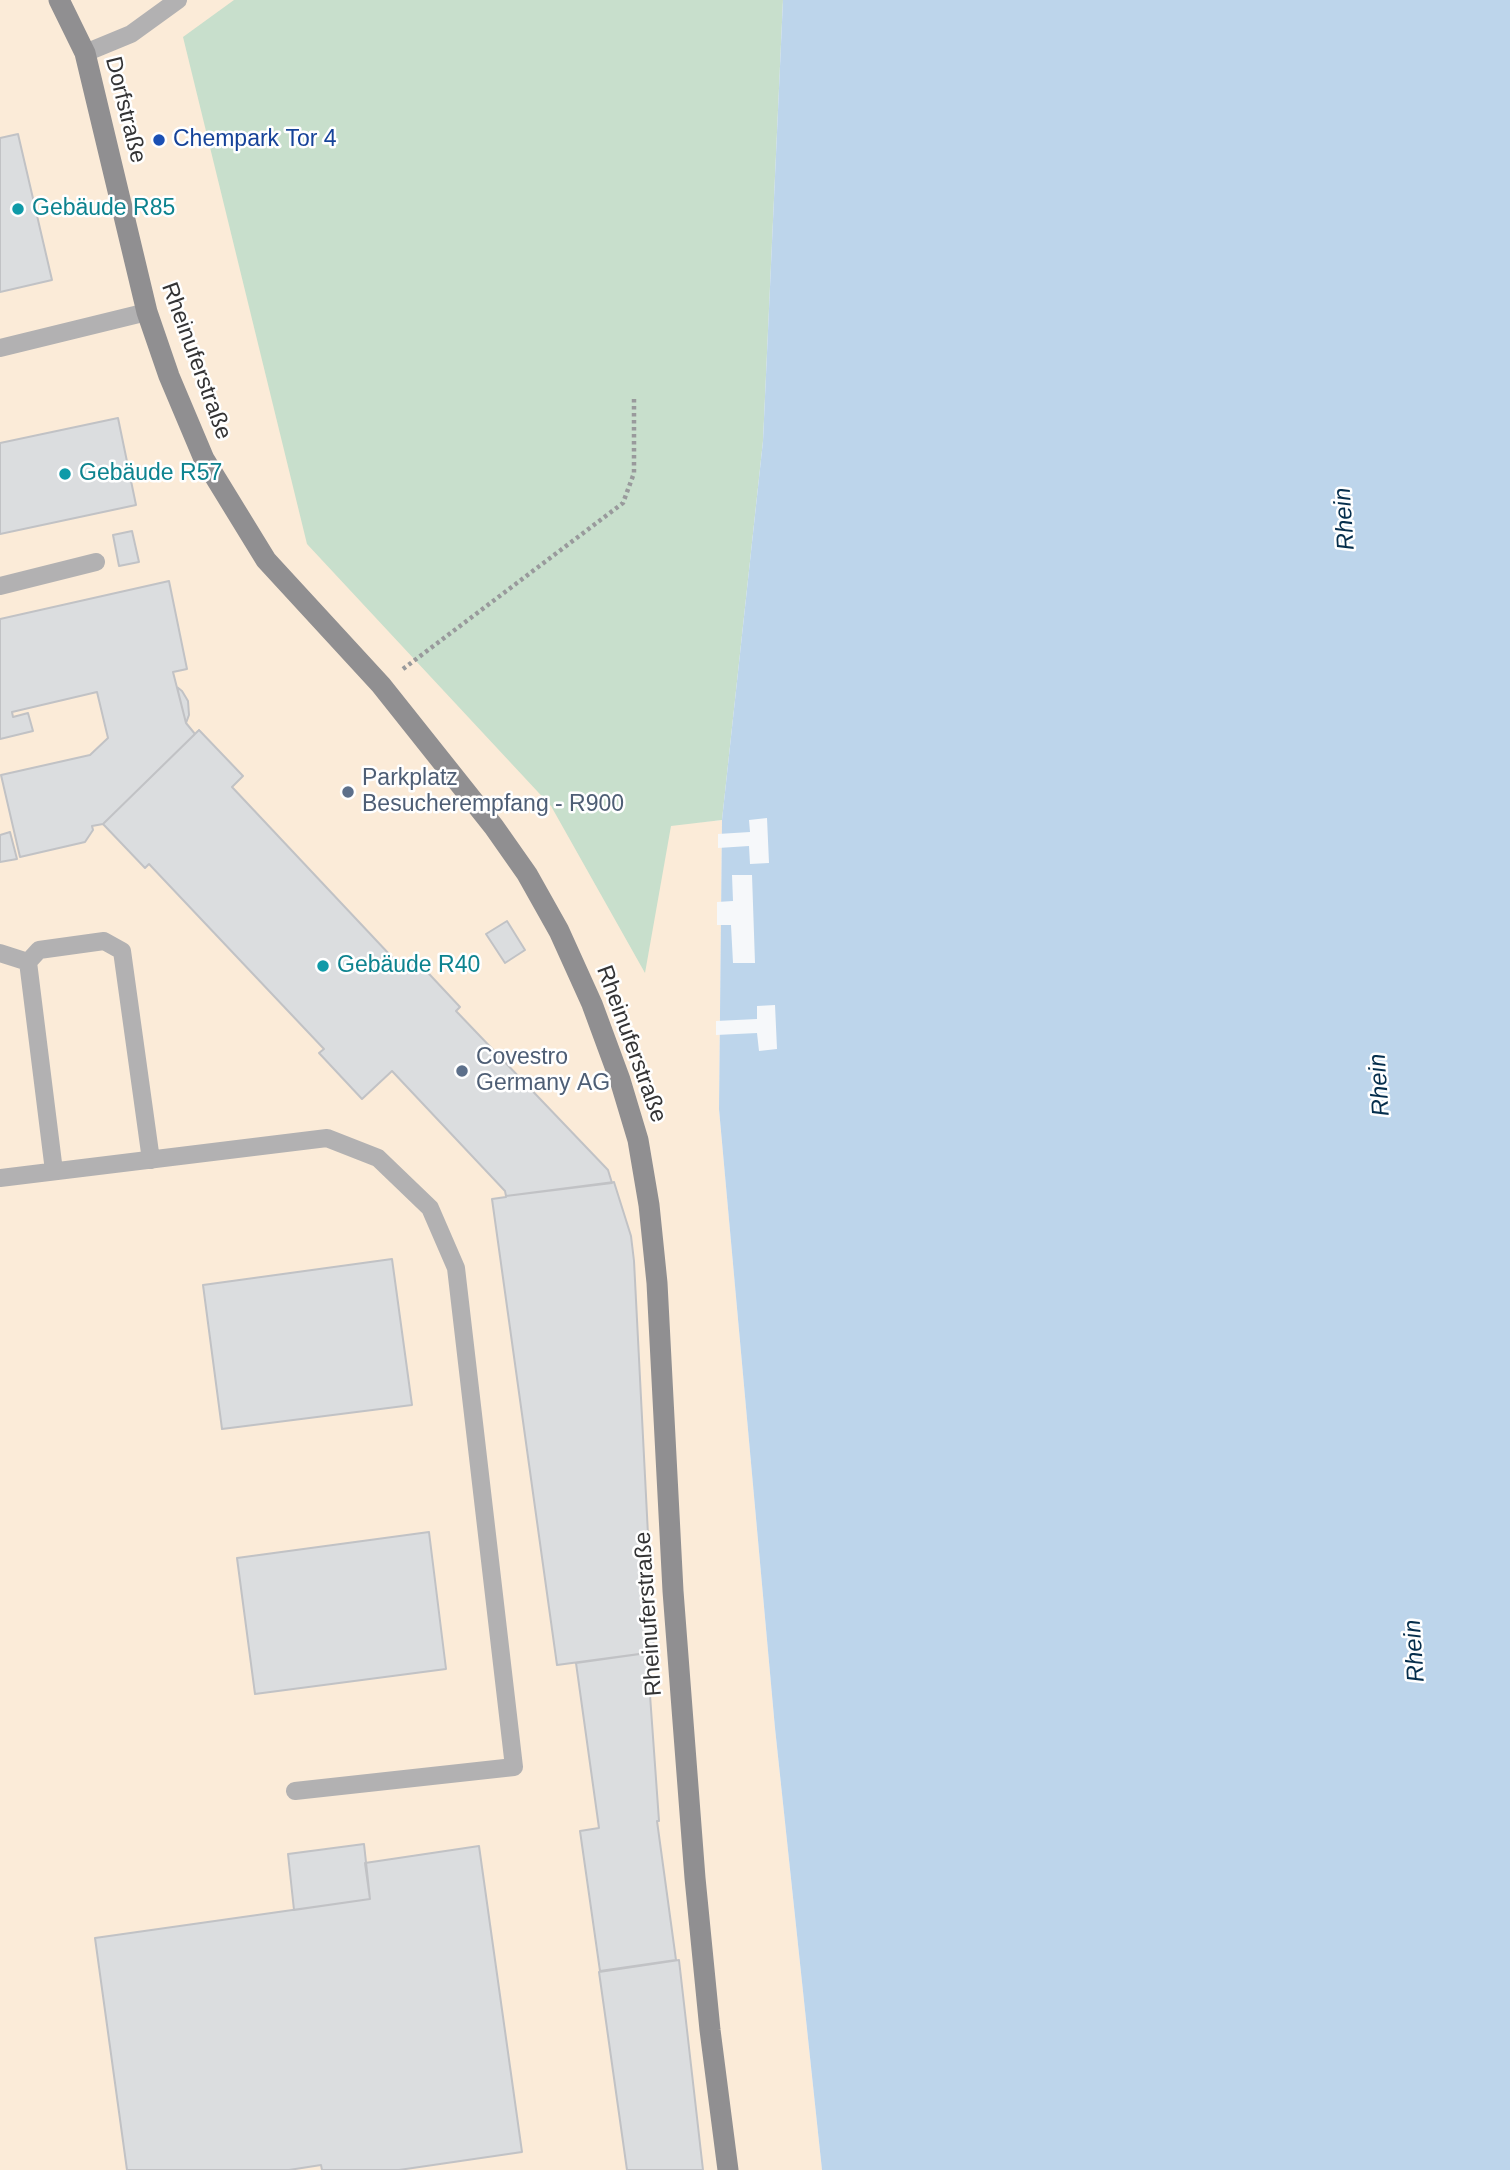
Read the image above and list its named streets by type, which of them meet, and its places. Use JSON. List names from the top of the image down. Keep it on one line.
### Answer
{"streets":{"street":["Dorfstraße","Rheinuferstraße"]},"crossings":[["Dorfstraße","Rheinuferstraße"]],"water":["Rhein"],"places":["Chempark Tor 4","Gebäude R85","Gebäude R57","Parkplatz Besucherempfang - R900","Gebäude R40","Covestro Germany AG"]}
